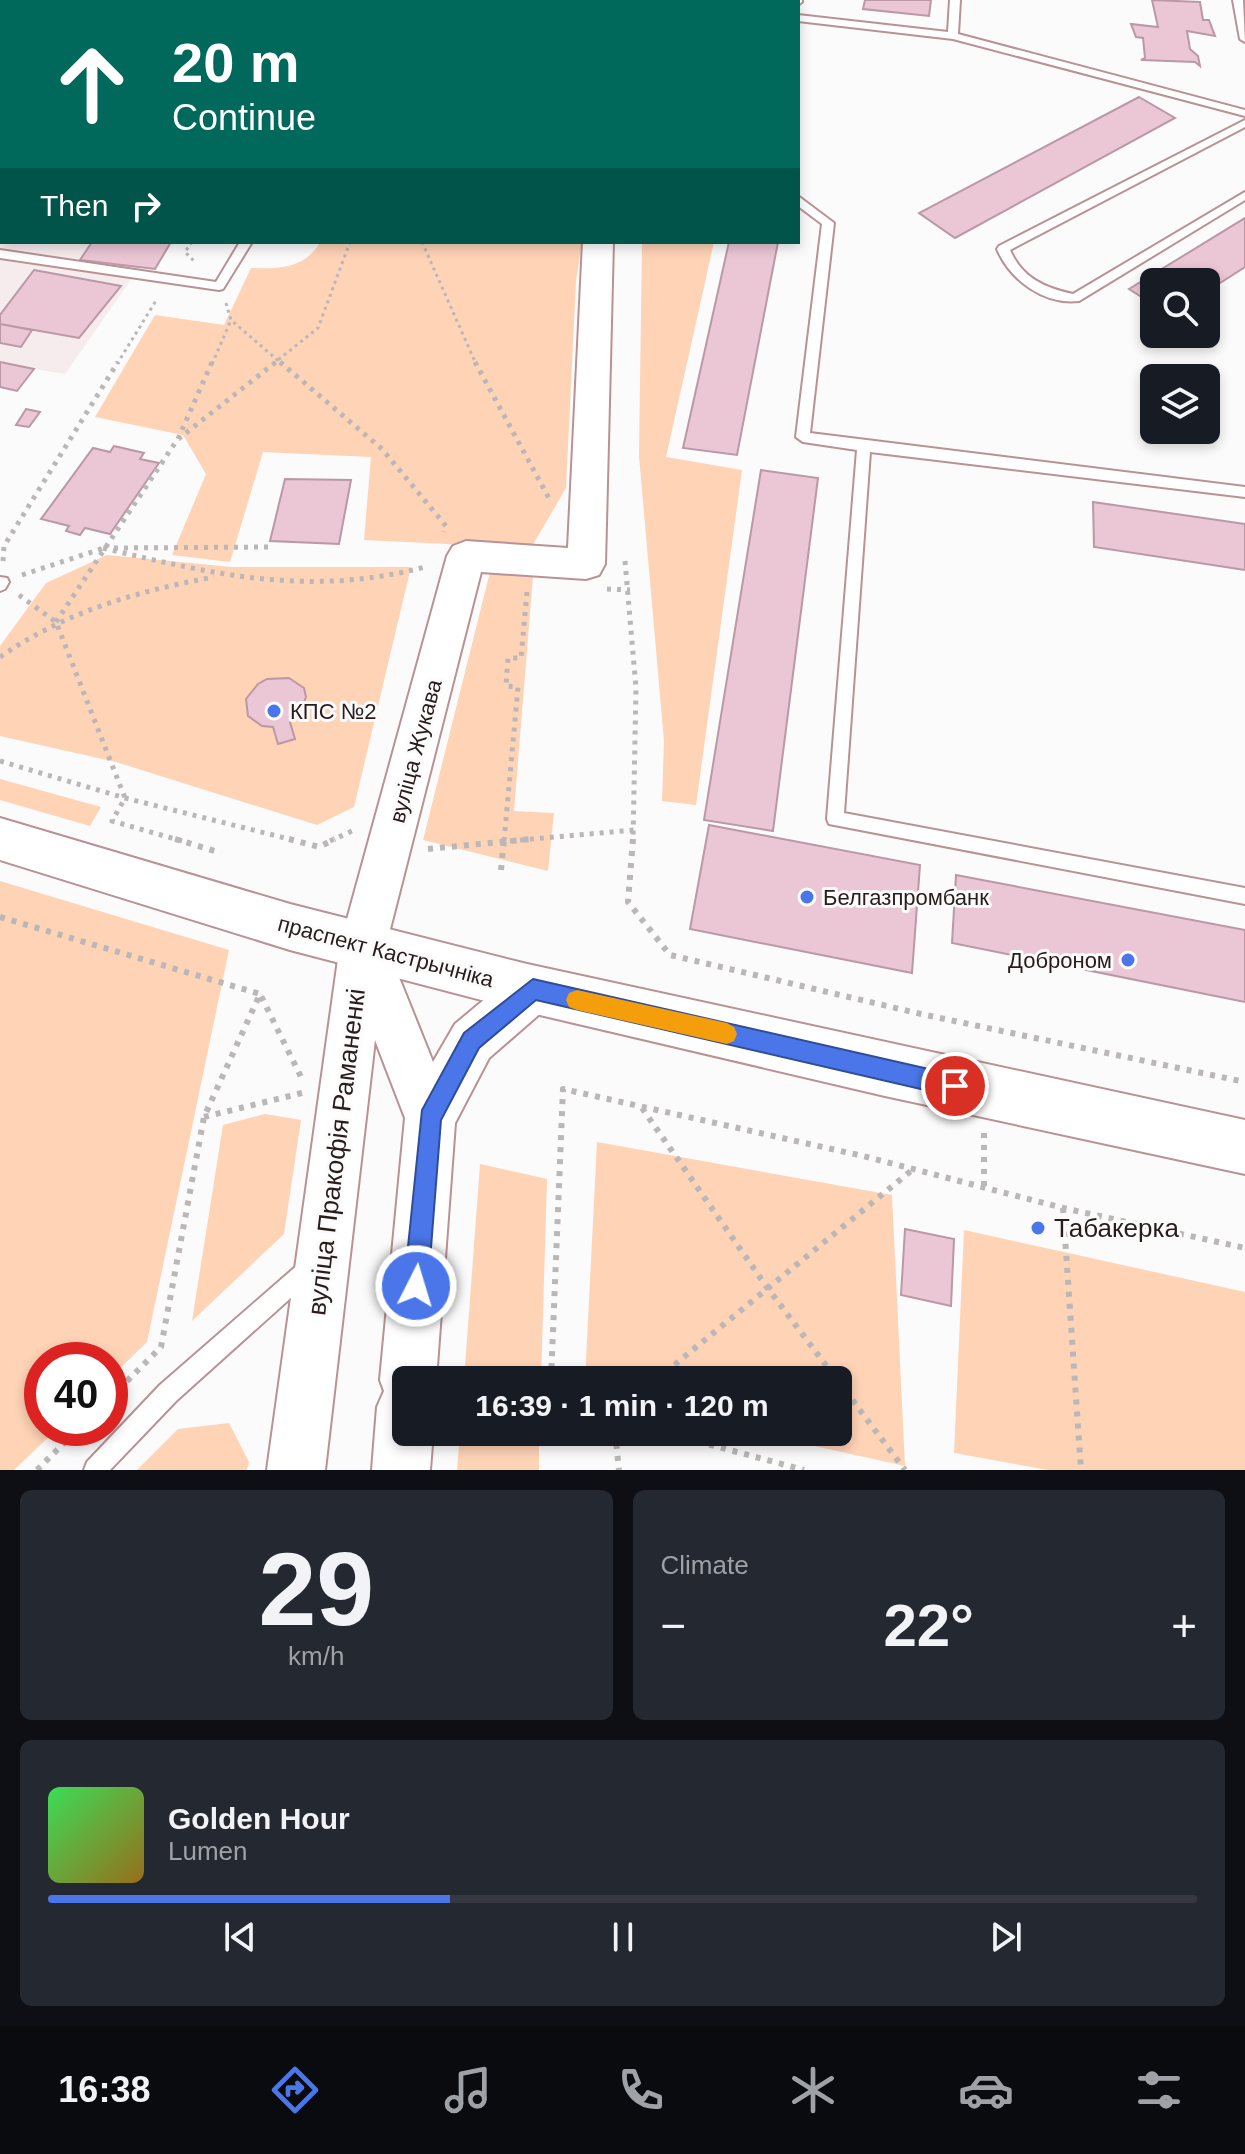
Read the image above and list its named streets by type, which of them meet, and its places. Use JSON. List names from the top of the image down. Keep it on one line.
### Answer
{"streets":{"main road":["праспект Кастрычніка"],"street":["вуліца Жукава","вуліца Пракофія Раманенкі"]},"crossings":[["вуліца Жукава","праспект Кастрычніка"],["вуліца Жукава","вуліца Пракофія Раманенкі"],["праспект Кастрычніка","вуліца Пракофія Раманенкі"]],"places":["КПС №2","Белгазпромбанк","Доброном","Табакерка"],"page":{"turn":["20 m","Continue"],"then":"Then","limit":"40","trip":"16:39 · 1 min · 120 m","tile":[["29","km/h"],"Climate"],"heat":["−","22°","+"],"song":["Golden Hour","Lumen"],"tabs":"16:38"}}
